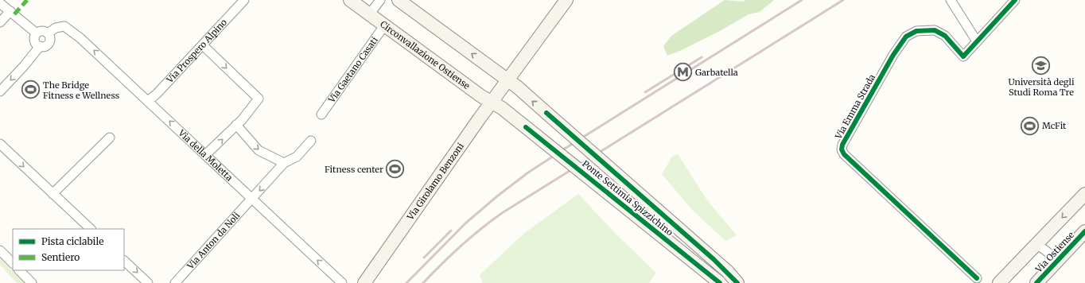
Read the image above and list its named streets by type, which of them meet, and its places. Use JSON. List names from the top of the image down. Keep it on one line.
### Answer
{"streets":{"main road":["Circonvallazione Ostiense","Via Girolamo Benzoni","Ponte Settimia Spizzichino","Via Ostiense"],"street":["Via Prospero Alpino","Via Gaetano Casati","Via Emma Strada","Via della Moletta","Via Anton da Noli"]},"crossings":[["Via Prospero Alpino","Via della Moletta"],["Circonvallazione Ostiense","Via Gaetano Casati"],["Circonvallazione Ostiense","Via Girolamo Benzoni"],["Circonvallazione Ostiense","Ponte Settimia Spizzichino"],["Via della Moletta","Via Anton da Noli"],["Via Girolamo Benzoni","Ponte Settimia Spizzichino"]],"one_way":["Via della Moletta"],"places":{"school or university":["Università degli Studi Roma Tre"],"metro station":["Garbatella"],"sports":["The Bridge Fitness e Wellness","McFit","Fitness center"]},"legend":["Pista ciclabile","Sentiero"]}
